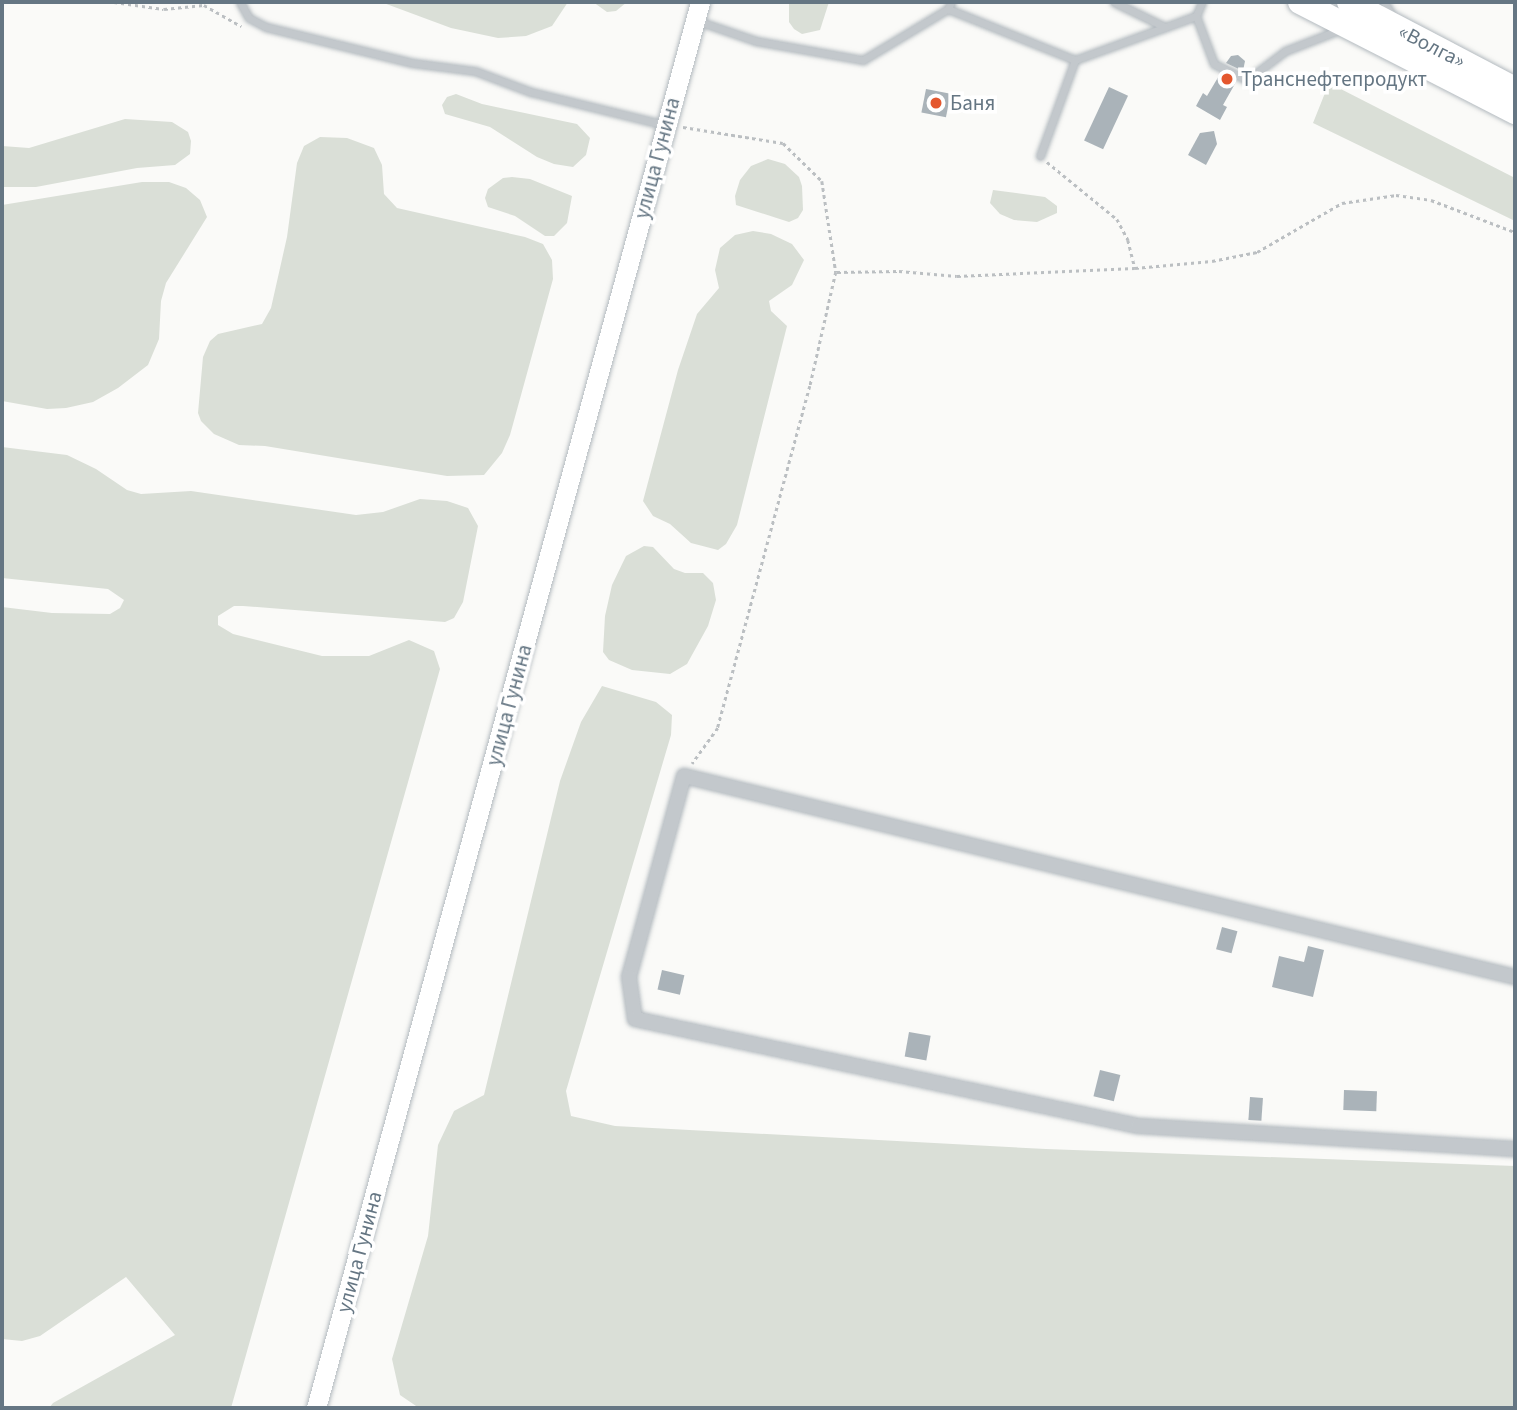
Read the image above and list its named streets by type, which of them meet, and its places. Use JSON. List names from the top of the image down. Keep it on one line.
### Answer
{"streets":{"highway":["«Волга»"],"main road":["улица Гунина"]},"places":["Транснефтепродукт","Баня"]}
